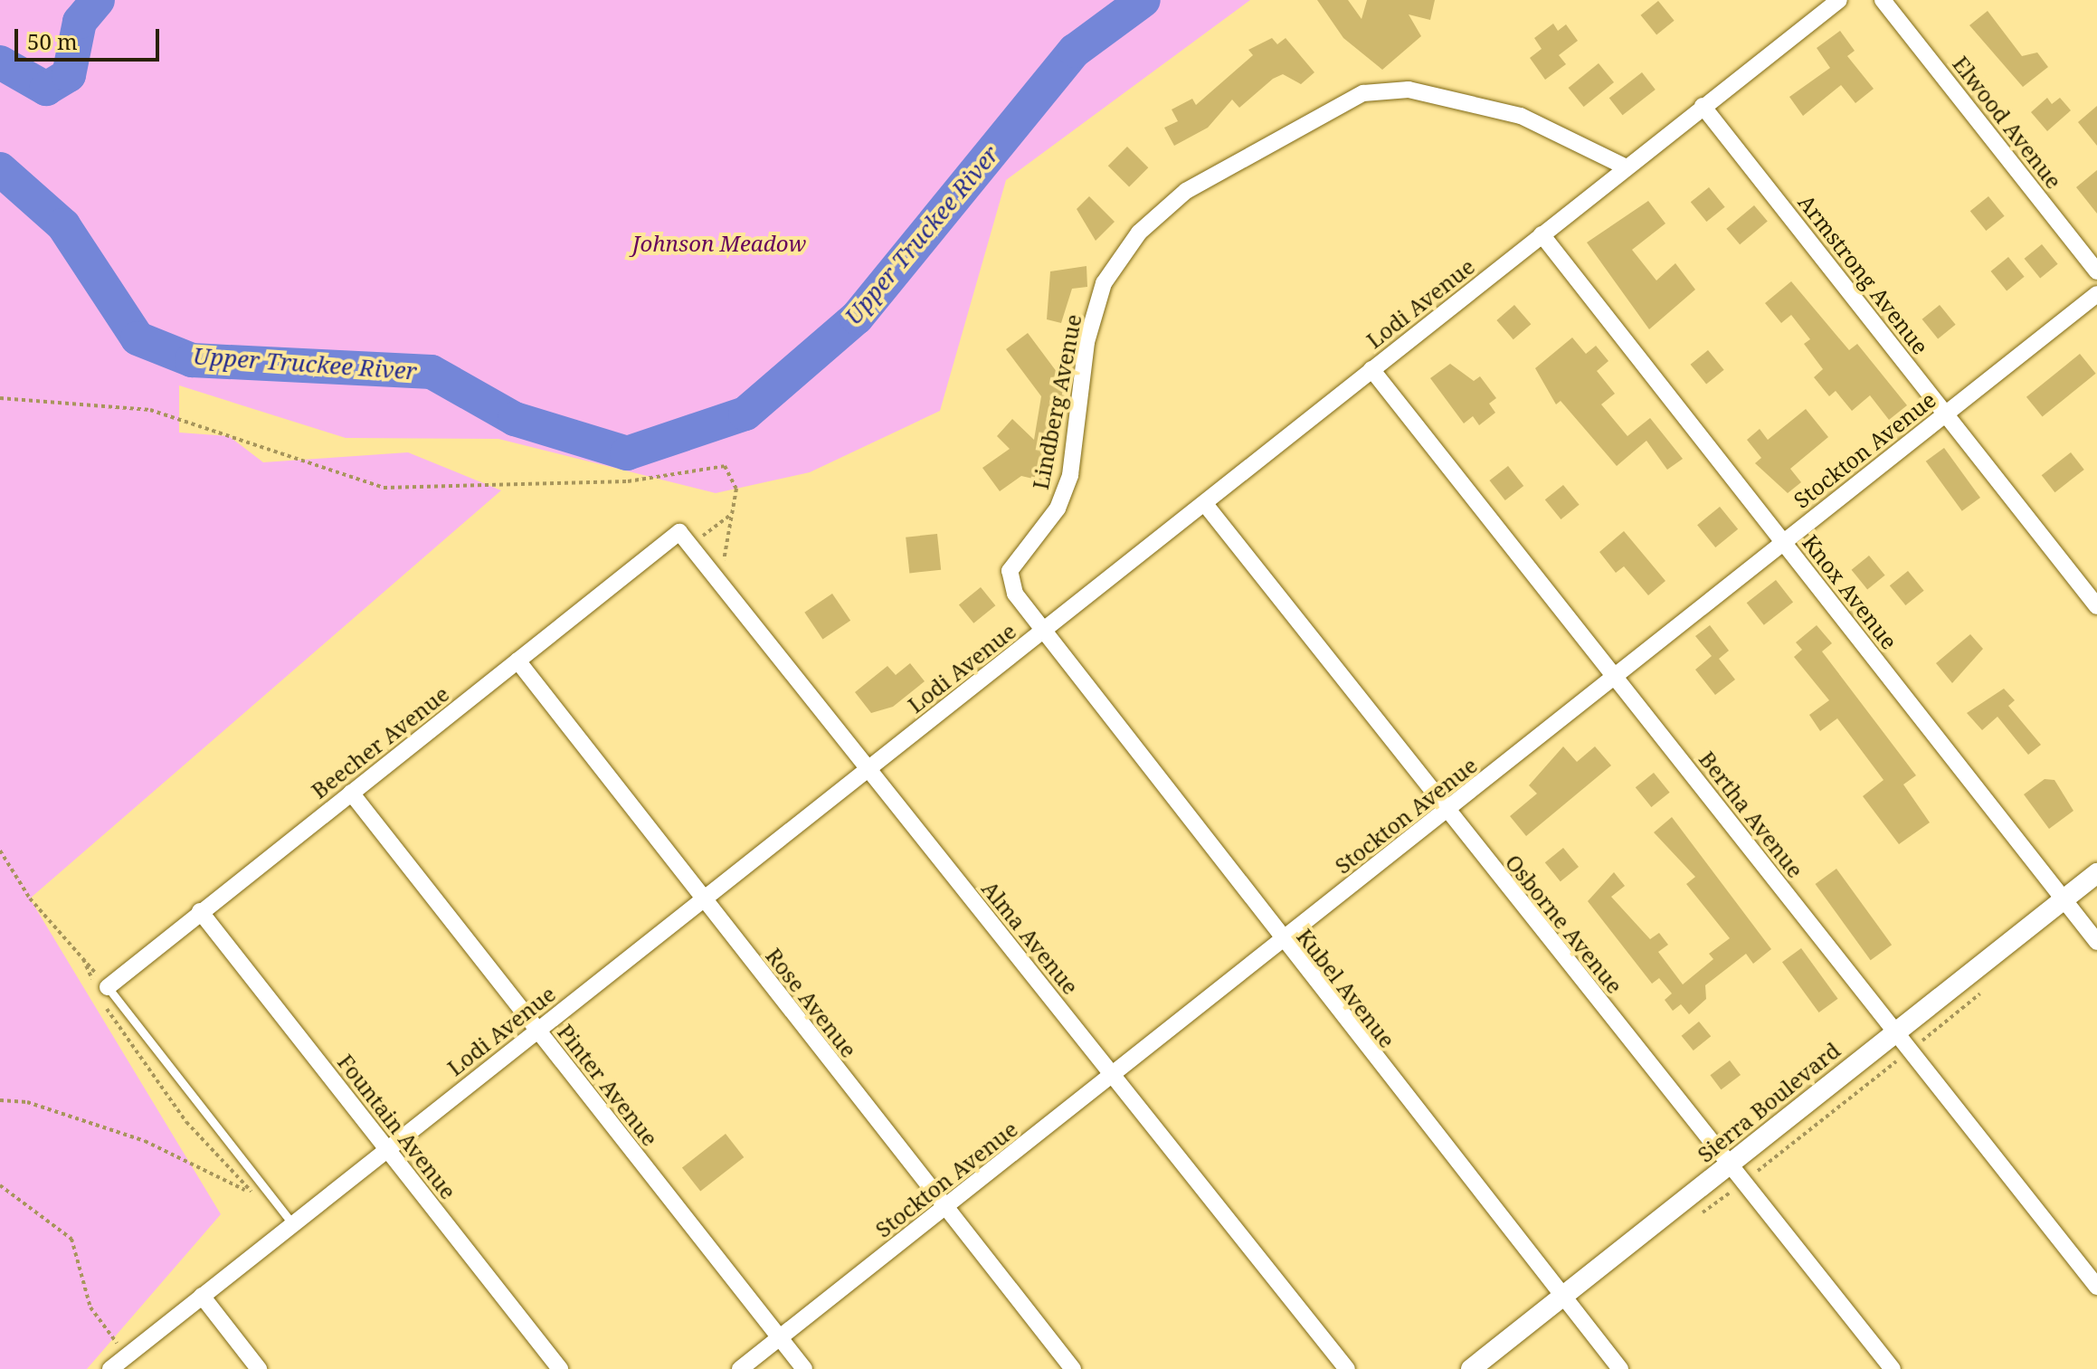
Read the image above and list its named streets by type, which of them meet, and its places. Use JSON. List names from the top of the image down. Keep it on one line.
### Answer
{"streets":{"street":["Elwood Avenue","Armstrong Avenue","Lodi Avenue","Lindberg Avenue","Stockton Avenue","Knox Avenue","Beecher Avenue","Bertha Avenue","Osborne Avenue","Alma Avenue","Kubel Avenue","Rose Avenue","Pinter Avenue","Sierra Boulevard","Fountain Avenue"]},"crossings":[["Armstrong Avenue","Lodi Avenue"],["Armstrong Avenue","Stockton Avenue"],["Lodi Avenue","Lindberg Avenue"],["Lodi Avenue","Knox Avenue"],["Lodi Avenue","Bertha Avenue"],["Lodi Avenue","Osborne Avenue"],["Lodi Avenue","Alma Avenue"],["Lodi Avenue","Kubel Avenue"],["Lodi Avenue","Rose Avenue"],["Lodi Avenue","Pinter Avenue"],["Lodi Avenue","Fountain Avenue"],["Lindberg Avenue","Kubel Avenue"],["Stockton Avenue","Knox Avenue"],["Stockton Avenue","Bertha Avenue"],["Stockton Avenue","Osborne Avenue"],["Stockton Avenue","Alma Avenue"],["Stockton Avenue","Kubel Avenue"],["Stockton Avenue","Rose Avenue"],["Stockton Avenue","Pinter Avenue"],["Knox Avenue","Sierra Boulevard"],["Beecher Avenue","Alma Avenue"],["Beecher Avenue","Rose Avenue"],["Beecher Avenue","Pinter Avenue"],["Beecher Avenue","Fountain Avenue"],["Bertha Avenue","Sierra Boulevard"],["Osborne Avenue","Sierra Boulevard"],["Kubel Avenue","Sierra Boulevard"]],"water":["Upper Truckee River"],"parks":["Johnson Meadow"],"scale_bar":"50 m"}
